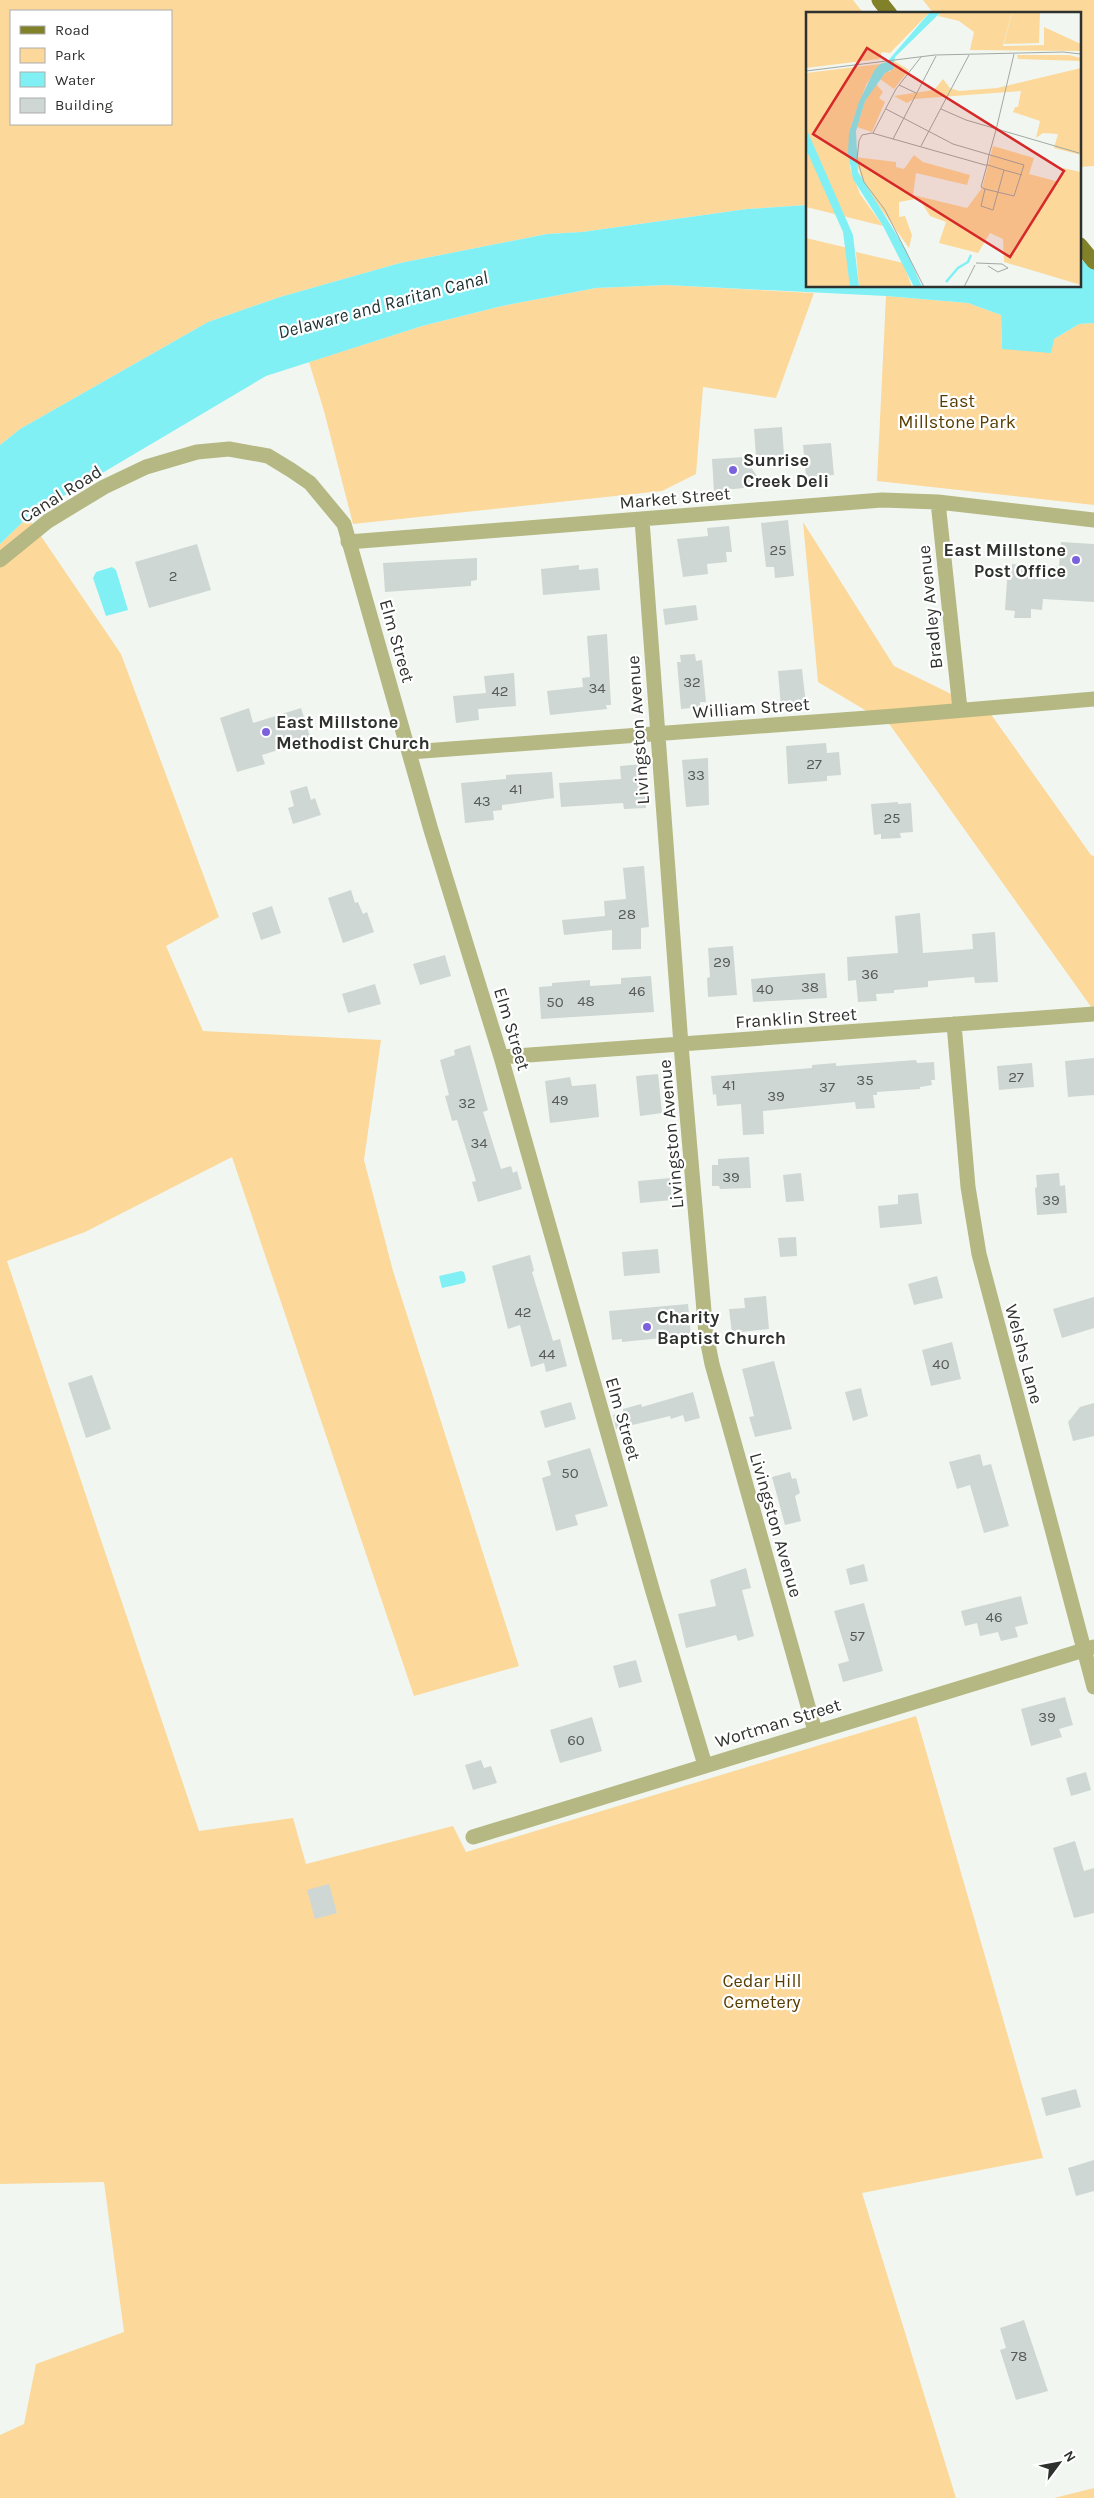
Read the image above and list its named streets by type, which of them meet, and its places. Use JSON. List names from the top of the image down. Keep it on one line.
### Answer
{"streets":{"street":["Canal Road","Market Street","Bradley Avenue","Elm Street","William Street","Livingston Avenue","Franklin Street","Welshs Lane","Wortman Street"]},"crossings":[["Canal Road","Elm Street"],["Market Street","Bradley Avenue"],["Market Street","Elm Street"],["Market Street","Livingston Avenue"],["Bradley Avenue","William Street"],["Elm Street","William Street"],["Elm Street","Franklin Street"],["Elm Street","Wortman Street"],["William Street","Livingston Avenue"],["Livingston Avenue","Franklin Street"],["Livingston Avenue","Wortman Street"],["Franklin Street","Welshs Lane"],["Welshs Lane","Wortman Street"]],"water":["Delaware and Raritan Canal"],"parks":["East Millstone Park","Cedar Hill Cemetery"],"places":["Sunrise Creek Deli","East Millstone Post Office","East Millstone Methodist Church","Charity Baptist Church"],"house_numbers":["25","2","32","34","42","27","33","41","43","25","28","29","36","38","40","46","48","50","27","35","41","37","39","49","32","34","39","39","42","44","40","50","46","57","39","60","78"],"legend":["Road","Park","Water","Building"],"north":"top right"}
